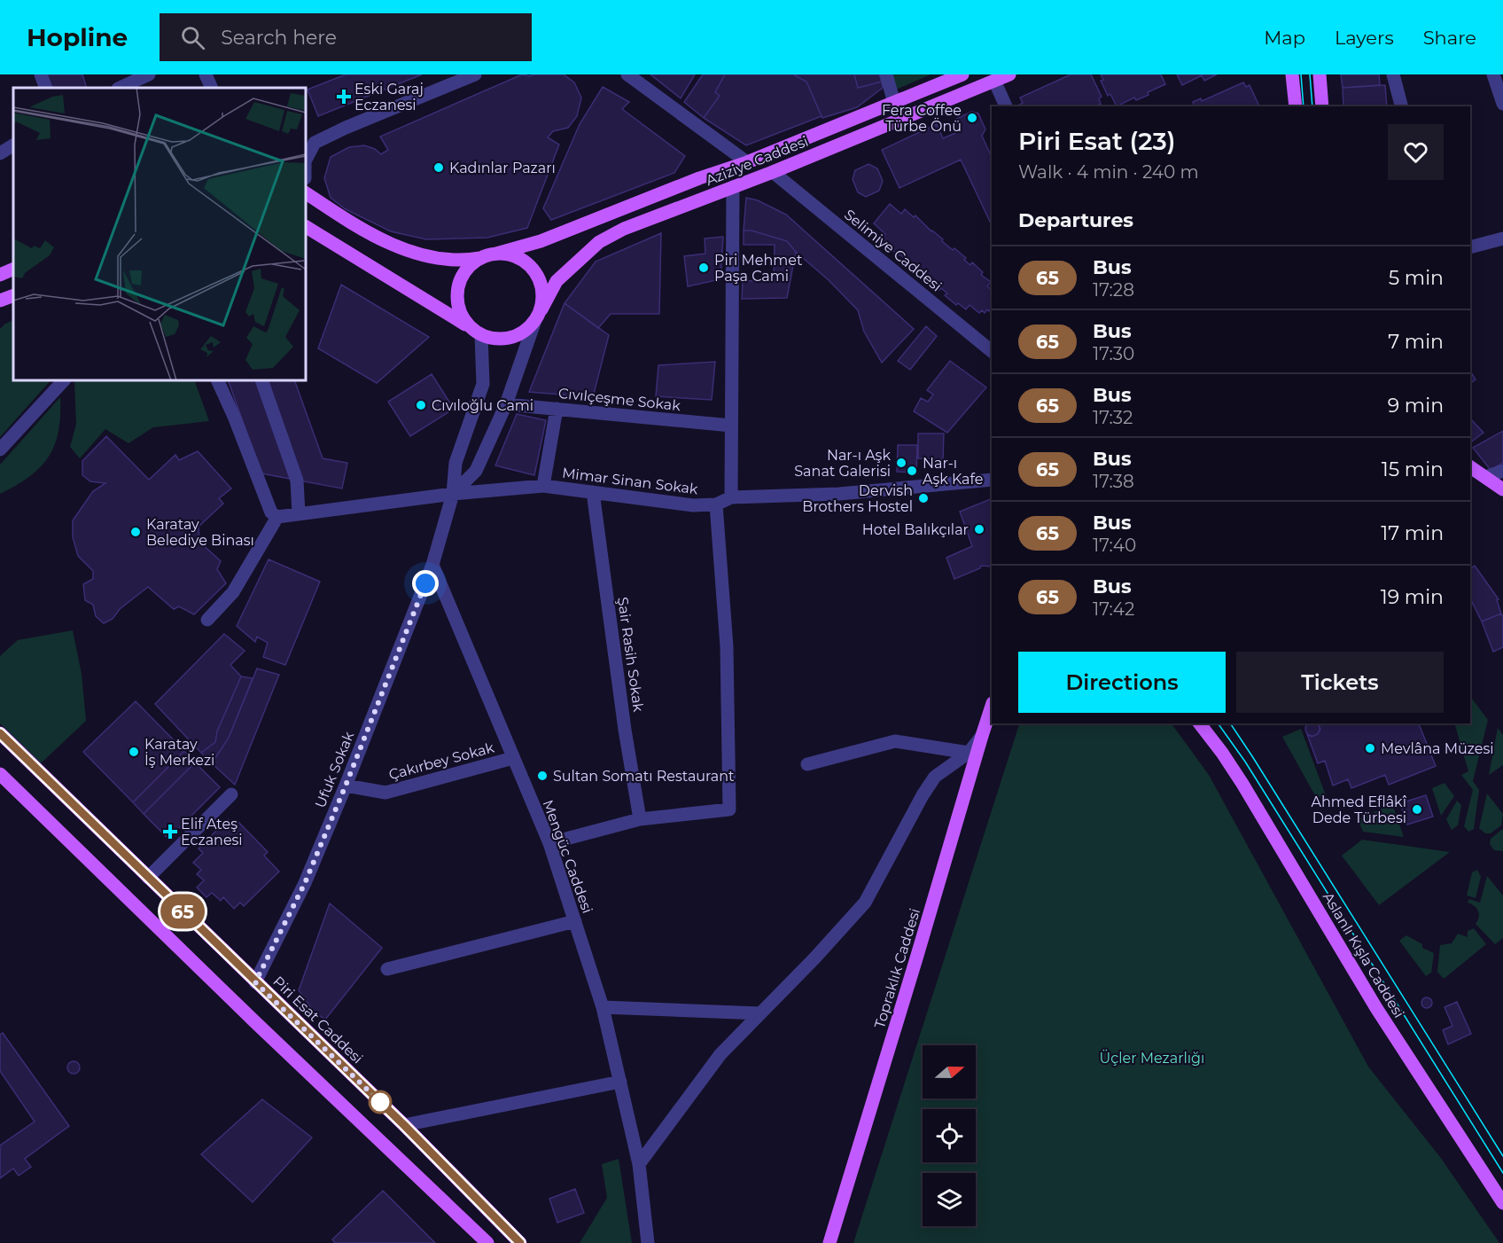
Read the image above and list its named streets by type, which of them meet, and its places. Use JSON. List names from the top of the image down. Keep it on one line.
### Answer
{"streets":{"main road":["Aziziye Caddesi","Aslanlı Kışla Caddesi","Topraklık Caddesi","Piri Esat Caddesi"],"street":["Selimiye Caddesi","Cıvılçeşme Sokak","Mimar Sinan Sokak","Şair Rasih Sokak","Çakırbey Sokak","Ufuk Sokak","Mengüc Caddesi"]},"crossings":[["Aziziye Caddesi","Selimiye Caddesi"],["Mimar Sinan Sokak","Şair Rasih Sokak"],["Çakırbey Sokak","Ufuk Sokak"],["Çakırbey Sokak","Mengüc Caddesi"],["Ufuk Sokak","Mengüc Caddesi"],["Ufuk Sokak","Piri Esat Caddesi"]],"parks":["Üçler Mezarlığı"],"places":{"health":["Eski Garaj Eczanesi","Elif Ateş Eczanesi"],"other":["Fera Coffee Türbe Önü","Kadınlar Pazarı","Piri Mehmet Paşa Cami","Cıvıloğlu Cami","Nar-ı Aşk Sanat Galerisi","Nar-ı Aşk Kafe","Dervish Brothers Hostel","Hotel Balıkçılar","Karatay Belediye Binası","Mevlâna Müzesi","Karatay İş Merkezi","Sultan Somatı Restaurant","Ahmed Eflâkî Dede Türbesi"]},"lines":["bus line 65"],"north":"right","page":{"header":"Hopline","search":"Search here","nav":["Map","Layers","Share"],"on_map":"65","heading":[["Piri Esat (23)","Walk · 4 min · 240 m"],"Departures"],"list":[{"mark":"65","name":"Bus","note":"17:28","value":"5 min"},{"mark":"65","name":"Bus","note":"17:30","value":"7 min"},{"mark":"65","name":"Bus","note":"17:32","value":"9 min"},{"mark":"65","name":"Bus","note":"17:38","value":"15 min"},{"mark":"65","name":"Bus","note":"17:40","value":"17 min"},{"mark":"65","name":"Bus","note":"17:42","value":"19 min"}],"buttons":["Directions","Tickets"]}}
